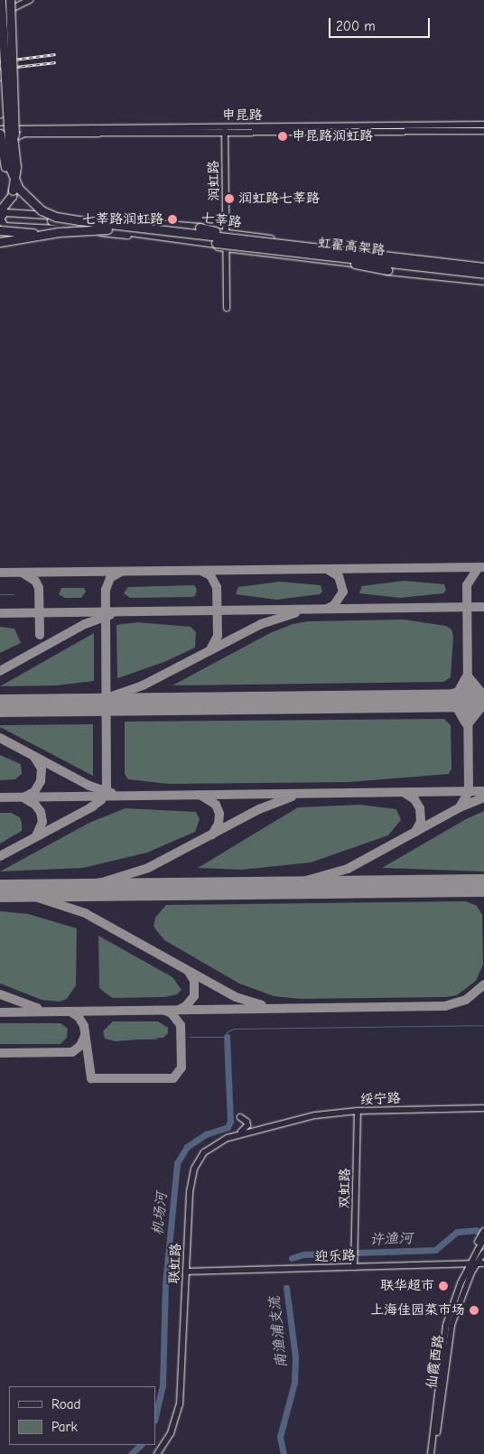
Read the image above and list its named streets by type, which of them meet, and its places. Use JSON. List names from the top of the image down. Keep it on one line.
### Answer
{"streets":{"highway":["虹翟高架路"],"main road":["申昆路","润虹路","七莘路","绥宁路","双虹路","迎乐路","联虹路","仙霞西路"]},"crossings":[["申昆路","润虹路"],["润虹路","七莘路"],["七莘路","虹翟高架路"],["绥宁路","双虹路"],["绥宁路","联虹路"],["双虹路","迎乐路"],["迎乐路","联虹路"],["迎乐路","仙霞西路"]],"water":["机场河","许渔河","南渔浦支流"],"places":["申昆路润虹路","润虹路七莘路","七莘路润虹路","联华超市","上海佳园菜市场"],"legend":["Road","Park"],"scale_bar":"200 m"}
